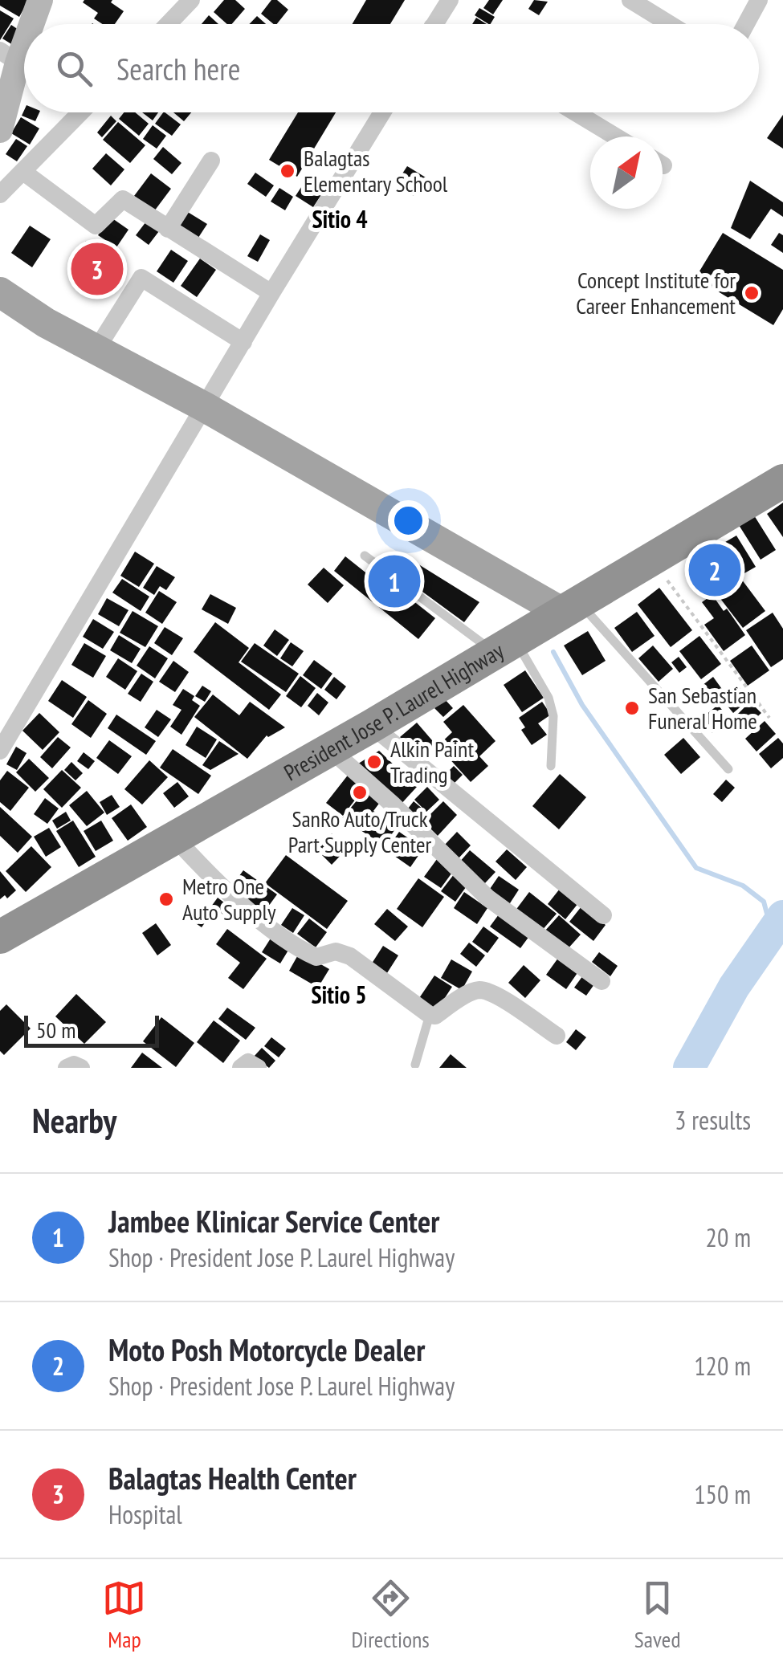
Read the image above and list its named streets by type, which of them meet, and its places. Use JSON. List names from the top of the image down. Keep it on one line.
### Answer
{"streets":{"highway":["President Jose P. Laurel Highway"]},"districts":["Sitio 4","Sitio 5"],"places":["Balagtas Elementary School","Concept Institute for Career Enhancement","San Sebastian Funeral Home","Alkin Paint Trading","SanRo Auto/Truck Part Supply Center","Metro One Auto Supply"],"scale_bar":"50 m","north":"top right","page":{"search":"Search here","pins":["3","2","1"],"scale":"50 m","heading":["Nearby","3 results"],"list":[{"mark":"1","name":"Jambee Klinicar Service Center","note":"Shop · President Jose P. Laurel Highway","value":"20 m"},{"mark":"2","name":"Moto Posh Motorcycle Dealer","note":"Shop · President Jose P. Laurel Highway","value":"120 m"},{"mark":"3","name":"Balagtas Health Center","note":"Hospital","value":"150 m"}],"nav":["Map","Directions","Saved"]}}
